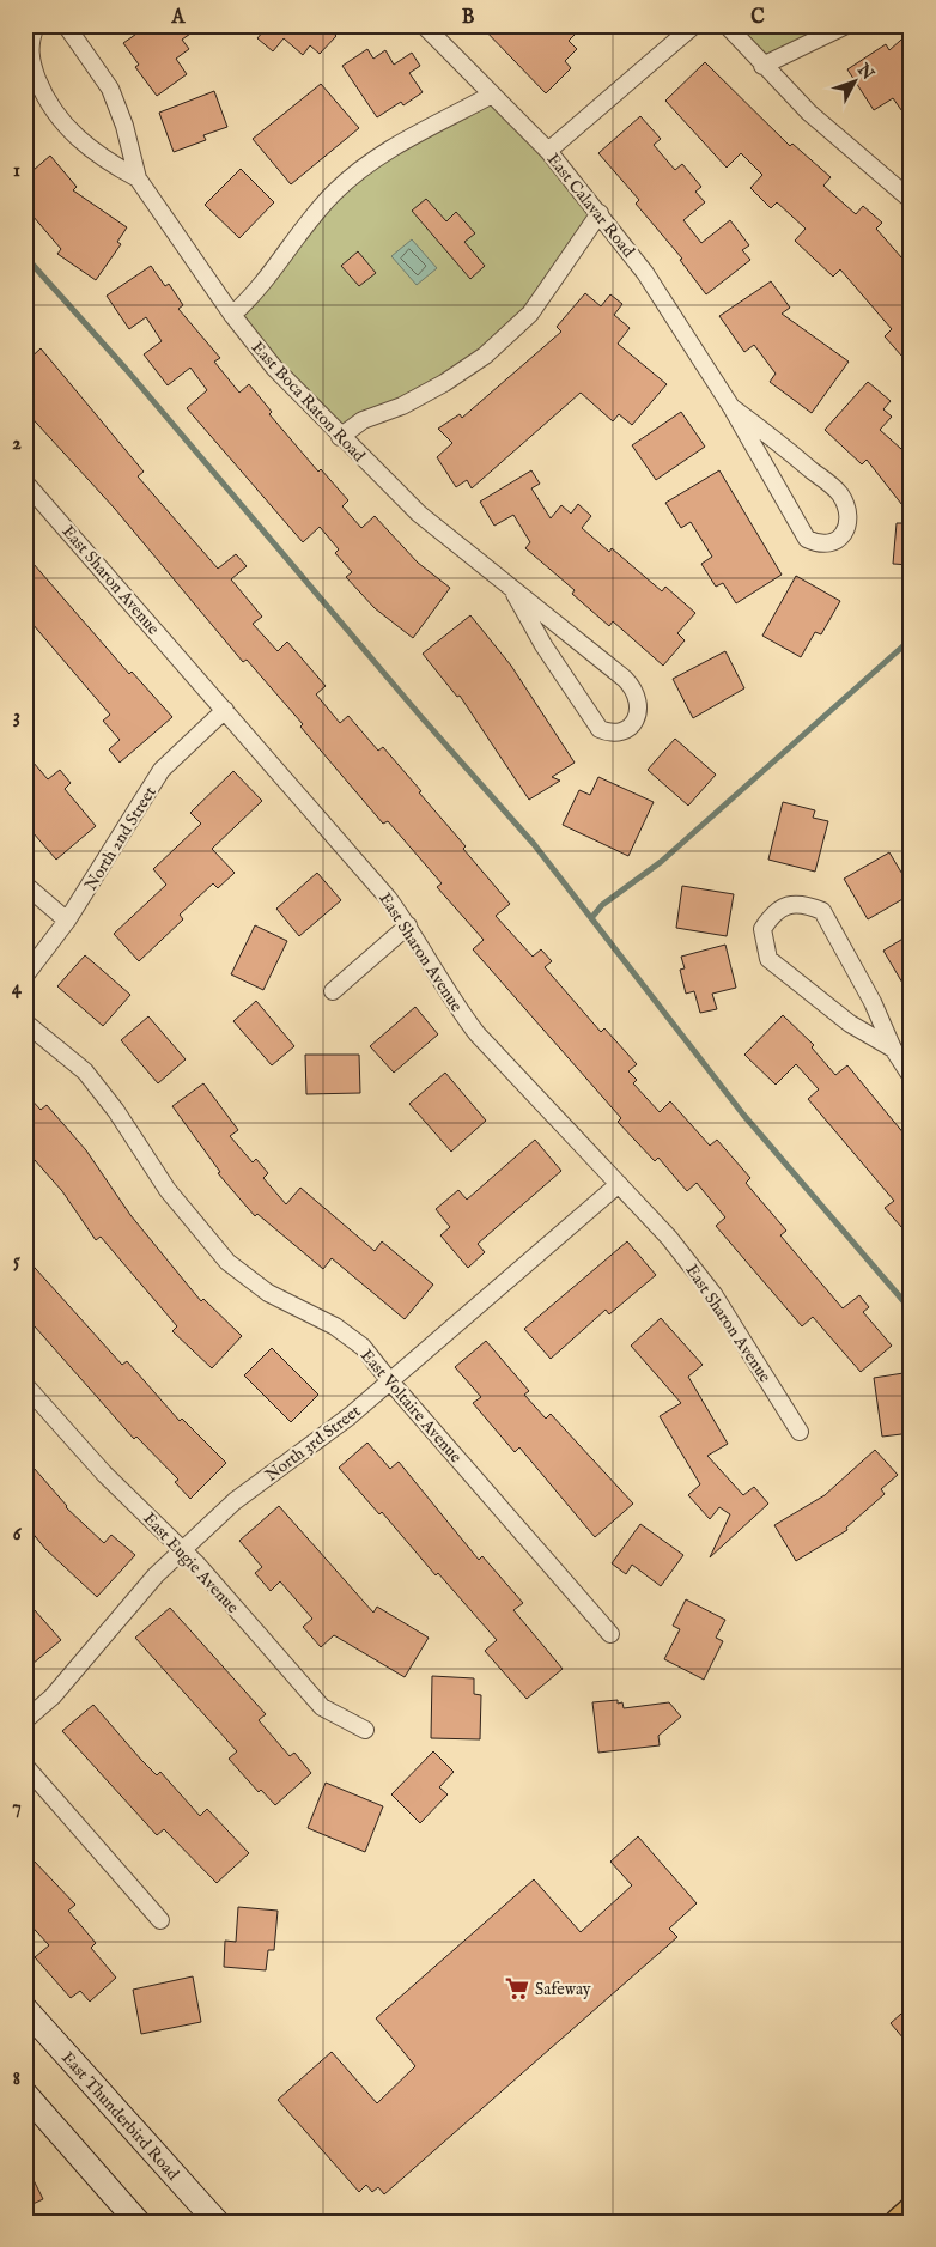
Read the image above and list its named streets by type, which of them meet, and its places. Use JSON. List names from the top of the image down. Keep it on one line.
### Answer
{"streets":{"main road":["East Thunderbird Road"],"street":["East Calavar Road","East Boca Raton Road","East Sharon Avenue","North 2nd Street","East Voltaire Avenue","North 3rd Street","East Eugie Avenue"]},"crossings":[["East Sharon Avenue","North 2nd Street"],["East Sharon Avenue","North 3rd Street"],["East Voltaire Avenue","North 3rd Street"],["North 3rd Street","East Eugie Avenue"]],"places":{"supermarket":["Safeway"]},"north":"top right","grid":{"columns":["A","B","C"],"rows":["1","2","3","4","5","6","7","8"]}}
